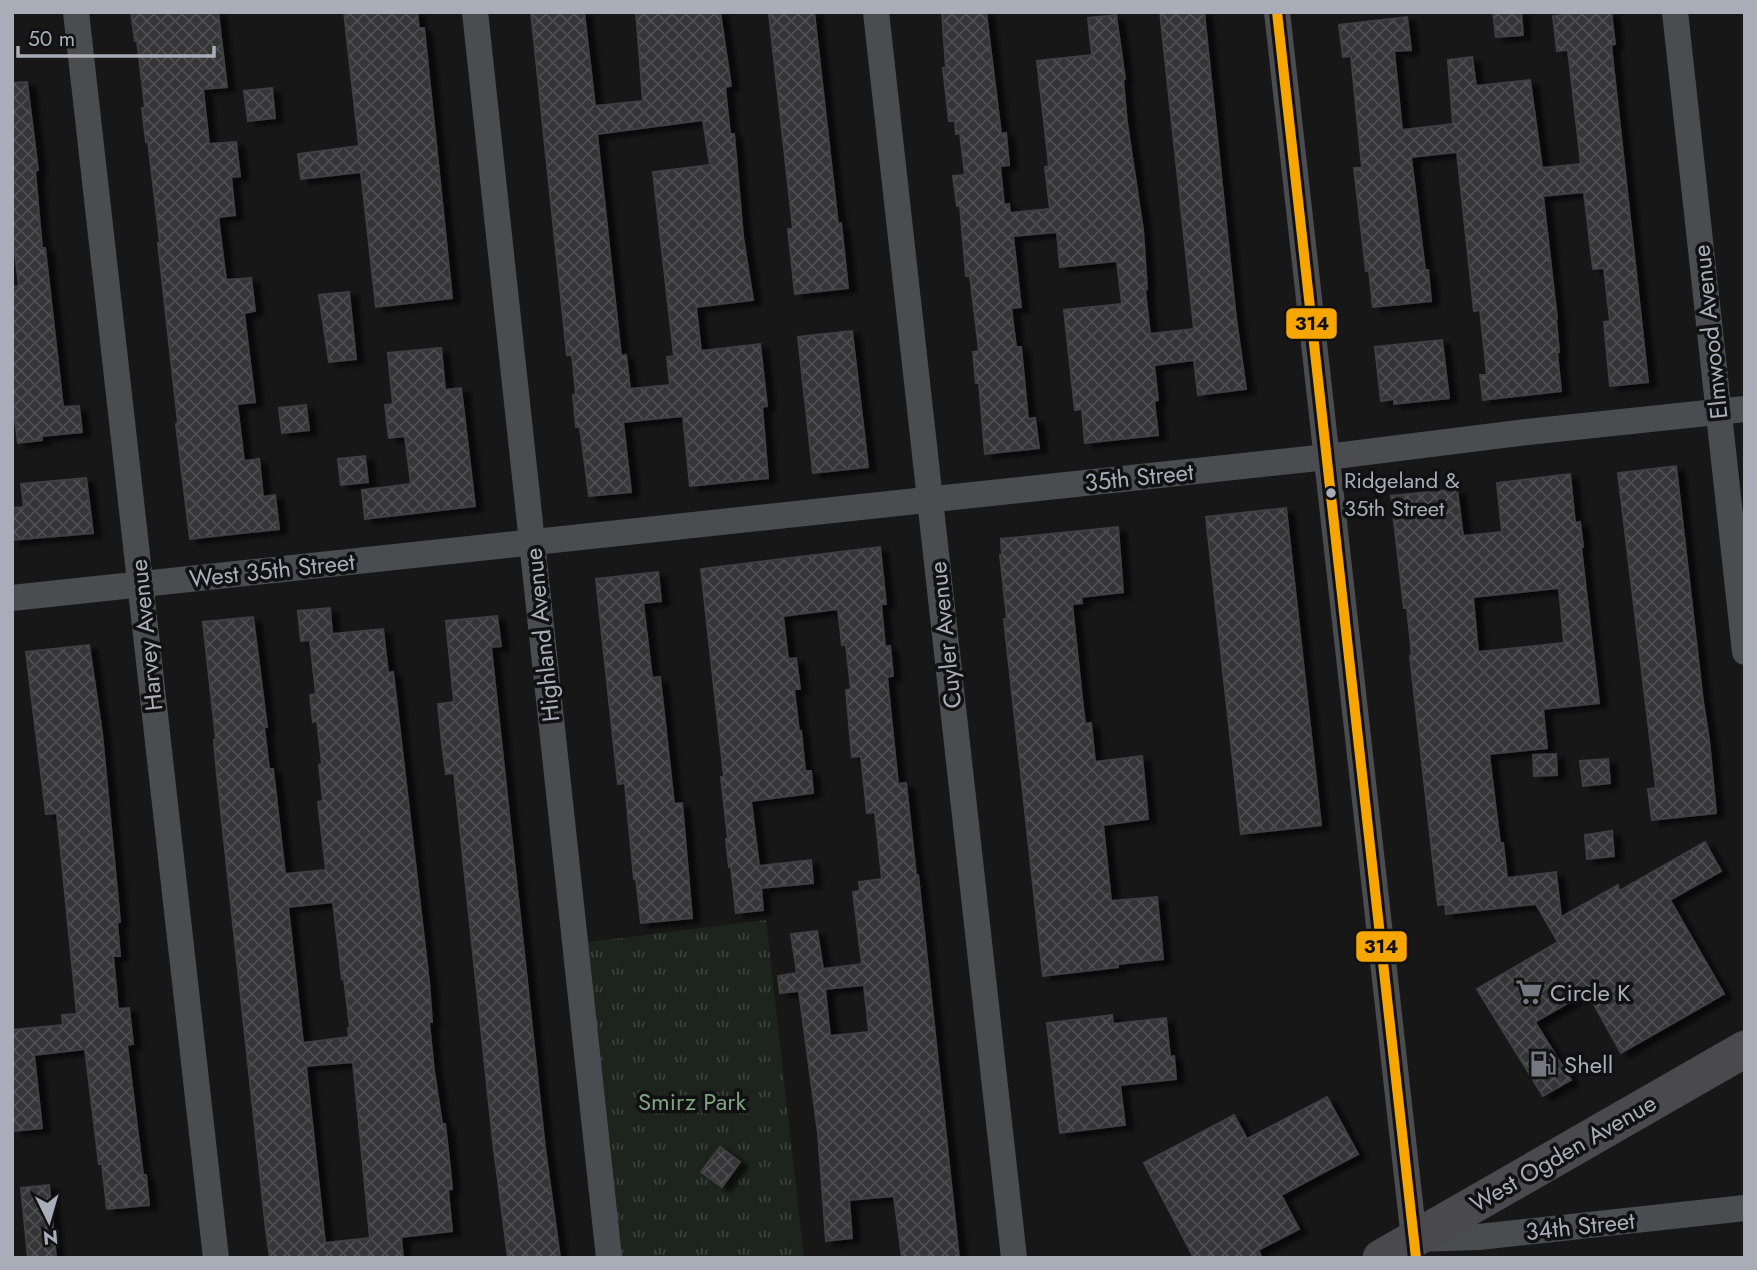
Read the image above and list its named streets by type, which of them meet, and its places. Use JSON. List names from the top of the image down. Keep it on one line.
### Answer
{"streets":{"main road":["West Ogden Avenue"],"street":["Elmwood Avenue","35th Street","West 35th Street","Harvey Avenue","Highland Avenue","Cuyler Avenue","34th Street"]},"crossings":[["Elmwood Avenue","35th Street"],["35th Street","West 35th Street"],["35th Street","Highland Avenue"],["35th Street","Cuyler Avenue"],["West 35th Street","Harvey Avenue"],["West 35th Street","Highland Avenue"],["West Ogden Avenue","34th Street"]],"parks":["Smirz Park"],"places":{"other":["Ridgeland & 35th Street"],"supermarket":["Circle K"],"fuel station":["Shell"]},"lines":["transit line 314"],"scale_bar":"50 m","north":"bottom"}
